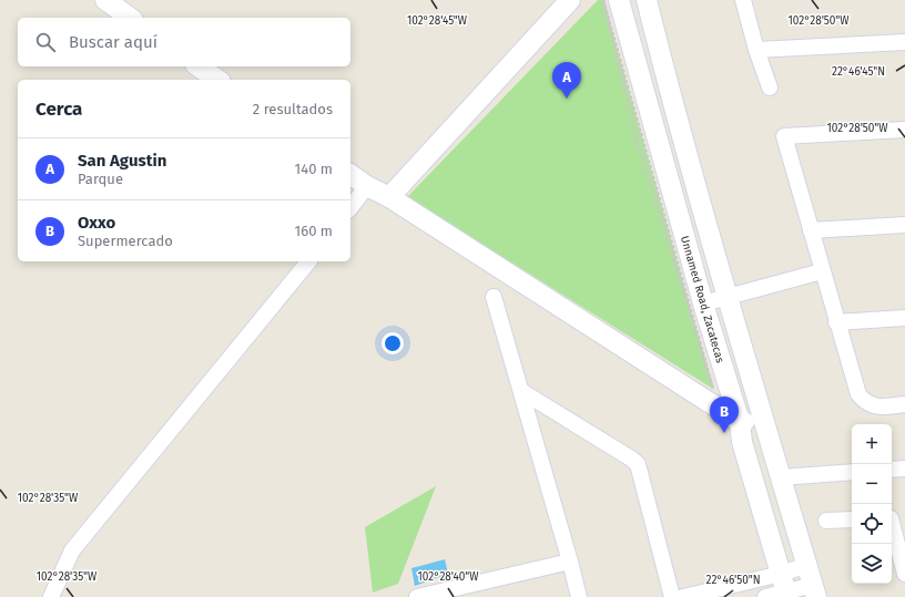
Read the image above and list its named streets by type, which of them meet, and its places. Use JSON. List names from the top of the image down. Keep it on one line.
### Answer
{"streets":{"street":["Unnamed Road, Zacatecas"]},"page":{"search":"Buscar aquí","pins":["A","B"],"heading":["Cerca","2 resultados"],"list":[{"mark":"A","name":"San Agustin","note":"Parque","value":"140 m"},{"mark":"B","name":"Oxxo","note":"Supermercado","value":"160 m"}],"map_buttons":["+","−"]},"coordinates":["102°28'50\"W","102°28'45\"W","22°46'45\"N","102°28'35\"W","102°28'40\"W","22°46'50\"N"]}
